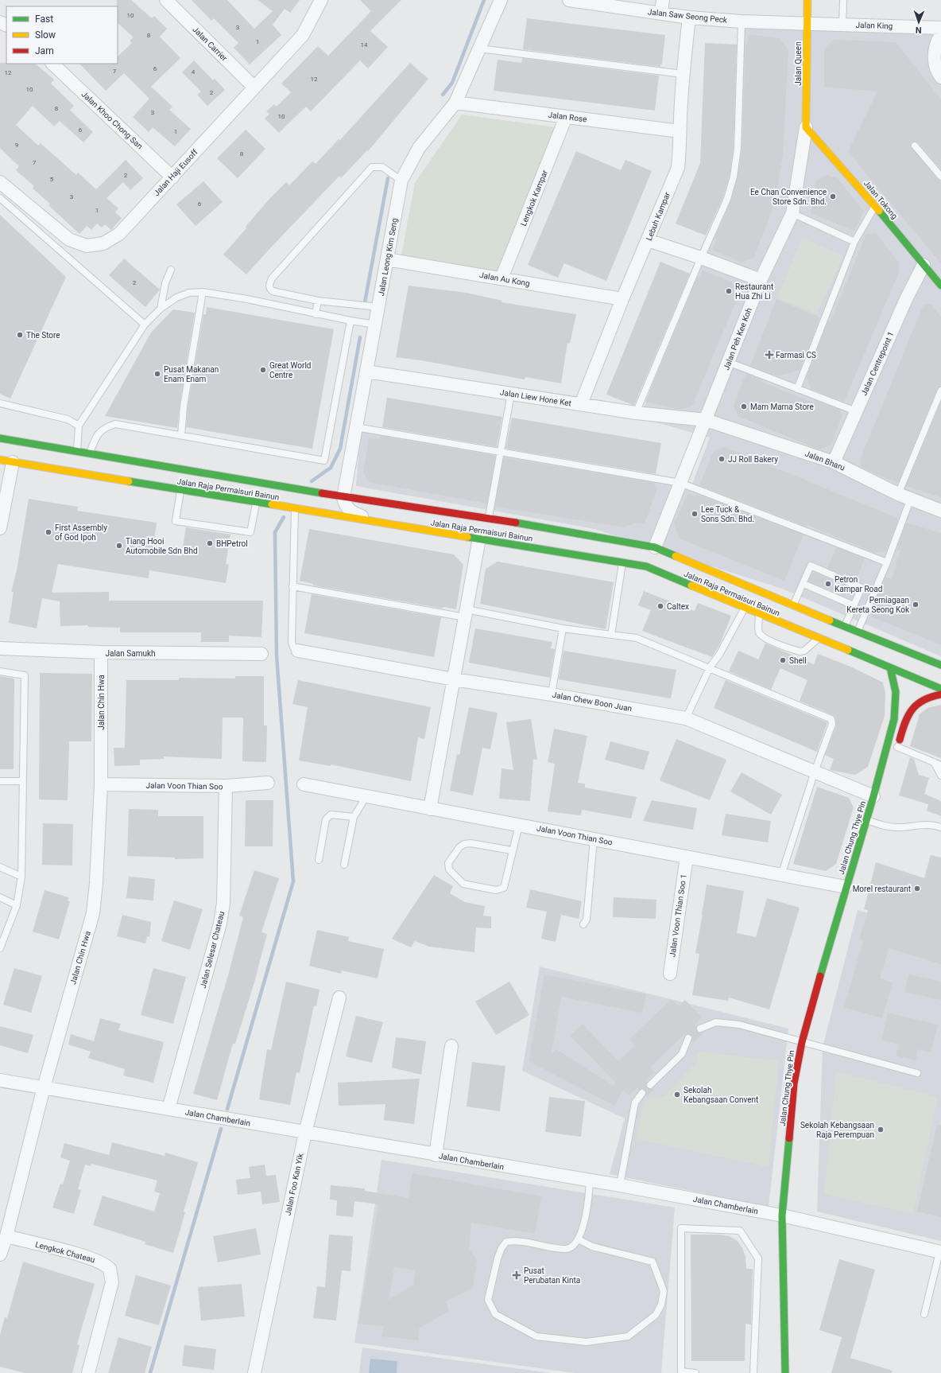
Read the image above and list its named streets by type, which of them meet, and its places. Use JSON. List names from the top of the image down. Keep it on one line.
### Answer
{"streets":{"main road":["Jalan Queen","Jalan Tokong","Jalan Raja Permaisuri Bainun","Jalan Chung Thye Pin"],"street":["Jalan Saw Seong Peck","Jalan King","Jalan Carrier","Jalan Rose","Jalan Khoo Chong San","Jalan Haji Eusoff","Lengkok Kampar","Lebuh Kampar","Jalan Leong Kim Seng","Jalan Au Kong","Jalan Peh Kee Koh","Jalan Centrepoint 1","Jalan Liew Hone Ket","Jalan Bharu","Jalan Samukh","Jalan Chew Boon Juan","Jalan Chin Hwa","Jalan Voon Thian Soo","Jalan Voon Thian Soo 1","Jalan Selesar Chateau","Jalan Chamberlain","Jalan Foo Kan Yik","Lengkok Chateau"]},"crossings":[["Jalan Saw Seong Peck","Jalan King"],["Jalan Saw Seong Peck","Jalan Queen"],["Jalan Saw Seong Peck","Lebuh Kampar"],["Jalan King","Jalan Queen"],["Jalan Carrier","Jalan Haji Eusoff"],["Jalan Queen","Jalan Tokong"],["Jalan Queen","Jalan Peh Kee Koh"],["Jalan Rose","Lengkok Kampar"],["Jalan Rose","Lebuh Kampar"],["Jalan Rose","Jalan Leong Kim Seng"],["Jalan Khoo Chong San","Jalan Haji Eusoff"],["Lengkok Kampar","Jalan Au Kong"],["Jalan Tokong","Jalan Peh Kee Koh"],["Jalan Tokong","Jalan Centrepoint 1"],["Lebuh Kampar","Jalan Au Kong"],["Lebuh Kampar","Jalan Liew Hone Ket"],["Jalan Leong Kim Seng","Jalan Au Kong"],["Jalan Leong Kim Seng","Jalan Liew Hone Ket"],["Jalan Leong Kim Seng","Jalan Raja Permaisuri Bainun"],["Jalan Peh Kee Koh","Jalan Liew Hone Ket"],["Jalan Peh Kee Koh","Jalan Bharu"],["Jalan Peh Kee Koh","Jalan Raja Permaisuri Bainun"],["Jalan Centrepoint 1","Jalan Bharu"],["Jalan Liew Hone Ket","Jalan Bharu"],["Jalan Raja Permaisuri Bainun","Jalan Chung Thye Pin"],["Jalan Samukh","Jalan Chin Hwa"],["Jalan Chew Boon Juan","Jalan Chung Thye Pin"],["Jalan Chin Hwa","Jalan Voon Thian Soo"],["Jalan Chin Hwa","Jalan Chamberlain"],["Jalan Chin Hwa","Lengkok Chateau"],["Jalan Voon Thian Soo","Jalan Chung Thye Pin"],["Jalan Voon Thian Soo","Jalan Voon Thian Soo 1"],["Jalan Voon Thian Soo","Jalan Selesar Chateau"],["Jalan Chung Thye Pin","Jalan Chamberlain"],["Jalan Selesar Chateau","Jalan Chamberlain"],["Jalan Chamberlain","Jalan Foo Kan Yik"]],"places":{"other":["Ee Chan Convenience Store Sdn. Bhd.","Restaurant Hua Zhi Li","The Store","Great World Centre","Pusat Makanan Enam Enam","Mam Mama Store","JJ Roll Bakery","Lee Tuck & Sons Sdn. Bhd.","First Assembly of God Ipoh","BHPetrol","Tiang Hooi Automobile Sdn Bhd","Petron Kampar Road","Perniagaan Kereta Seong Kok","Caltex","Shell","Morel restaurant","Sekolah Kebangsaan Convent","Sekolah Kebangsaan Raja Perempuan"],"health":["Farmasi CS","Pusat Perubatan Kinta"]},"house_numbers":["10","3","8","1","14","6","7","4","12","12","10","2","8","3","10","6","1","9","8","7","2","5","3","6","1","2"],"legend":["Fast","Slow","Jam"],"north":"bottom"}
